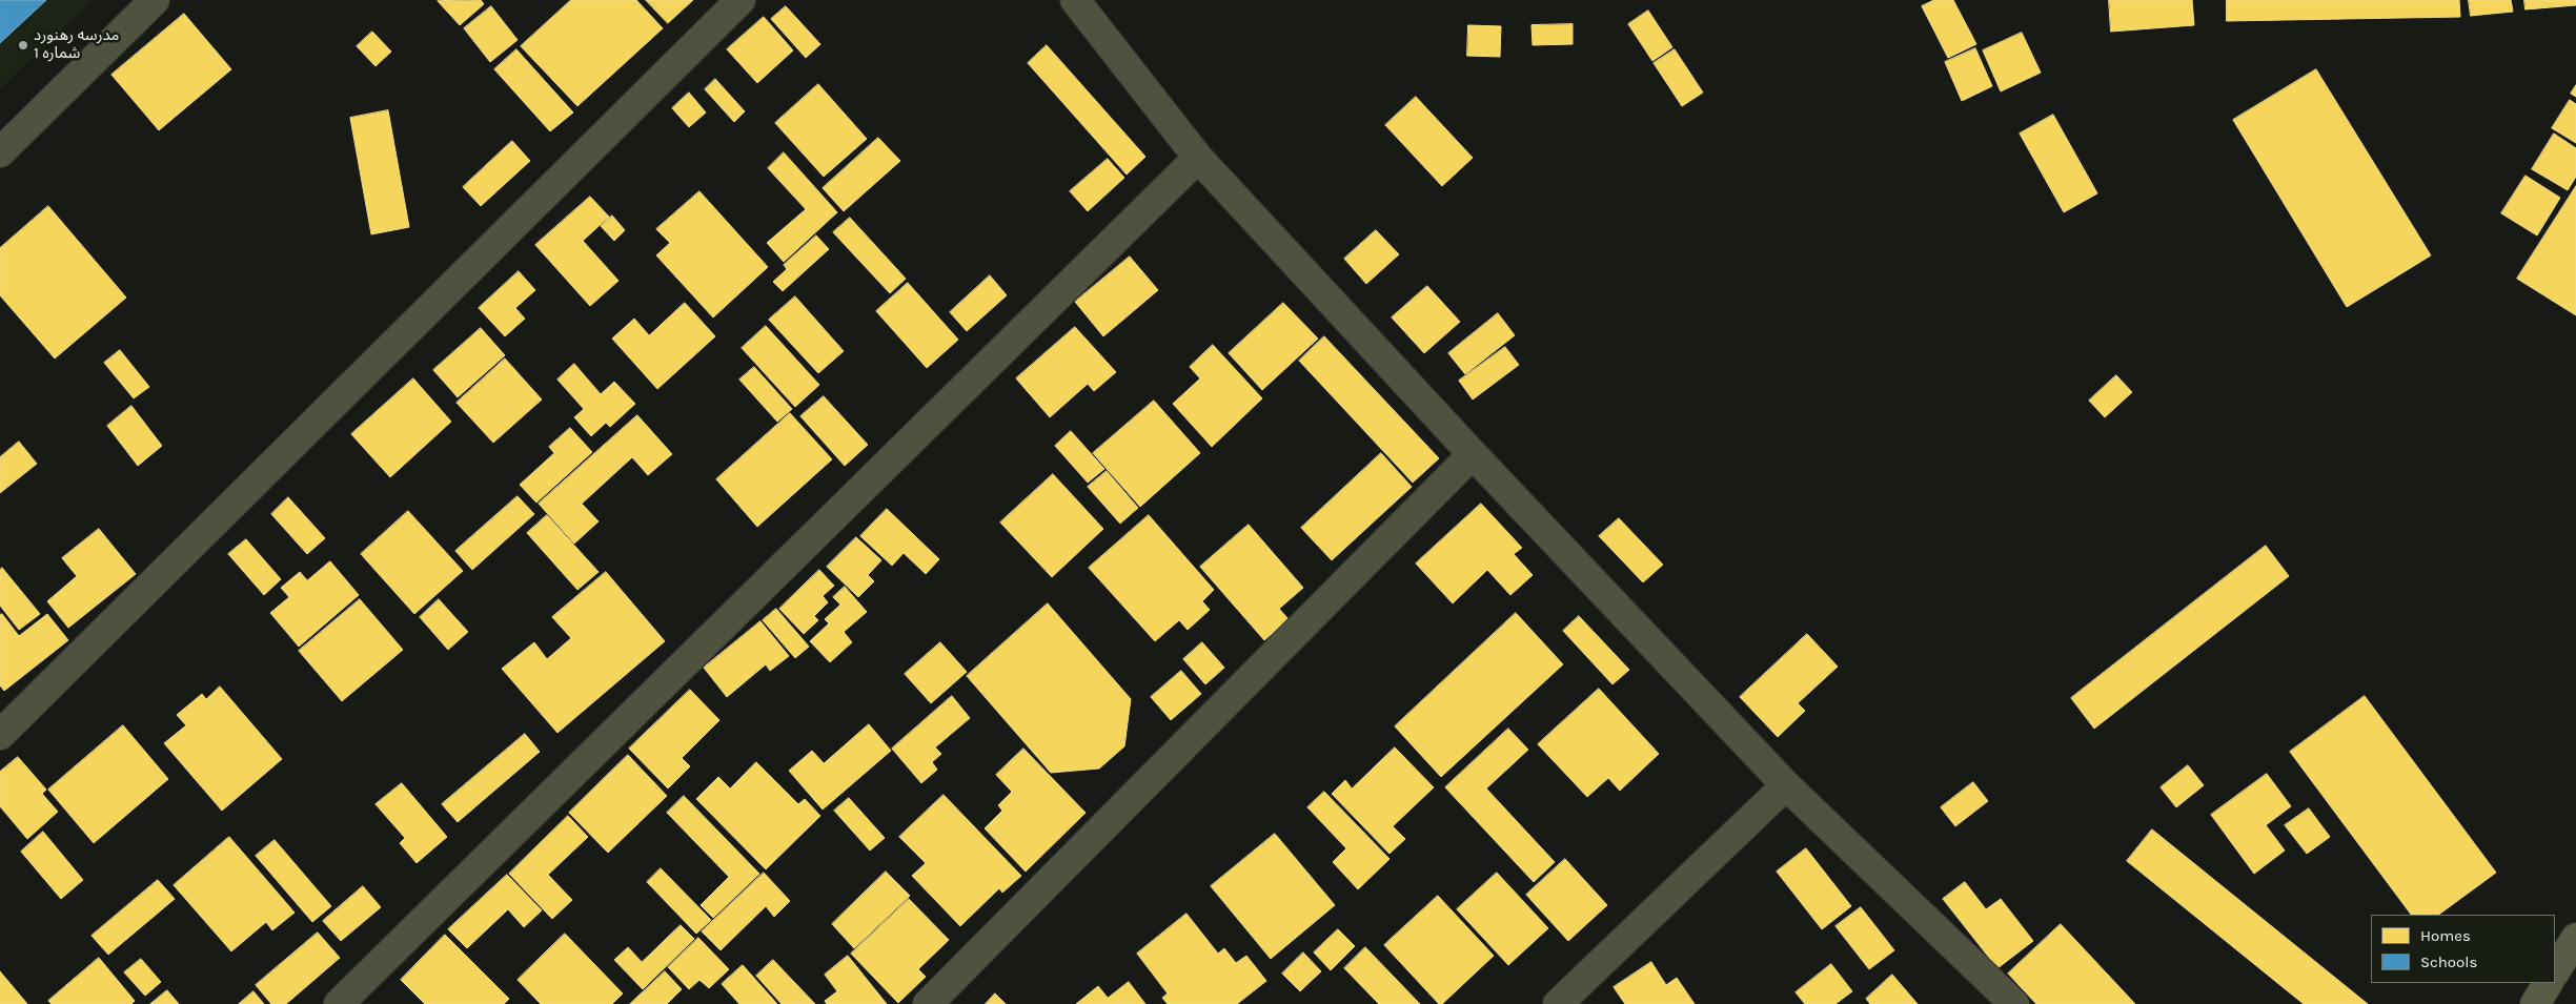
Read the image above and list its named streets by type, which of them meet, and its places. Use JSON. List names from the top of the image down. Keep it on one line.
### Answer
{"places":["مدرسه رهنورد شماره 1"],"legend":["Homes","Schools"]}
